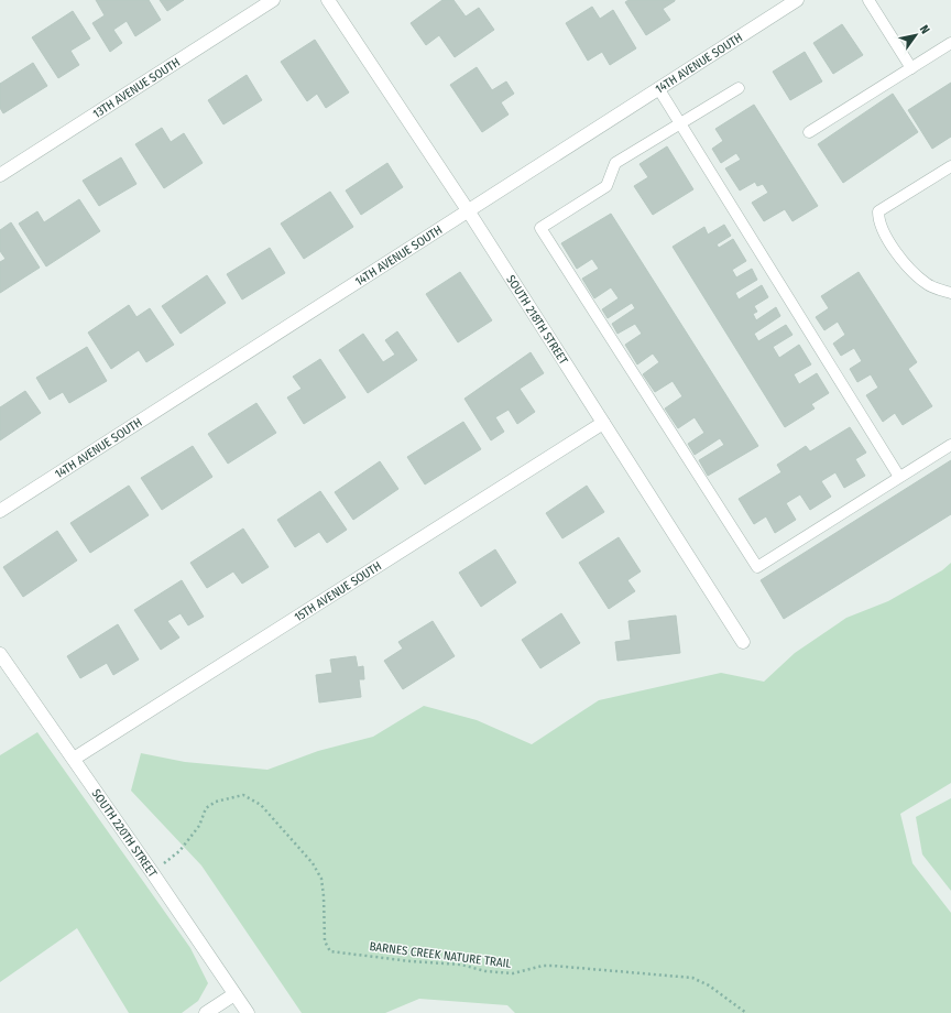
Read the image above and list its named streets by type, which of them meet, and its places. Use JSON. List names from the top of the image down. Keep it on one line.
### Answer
{"streets":{"street":["14TH AVENUE SOUTH","13TH AVENUE SOUTH","SOUTH 218TH STREET","15TH AVENUE SOUTH","SOUTH 220TH STREET"],"path":["BARNES CREEK NATURE TRAIL"]},"crossings":[["14TH AVENUE SOUTH","SOUTH 218TH STREET"],["SOUTH 218TH STREET","15TH AVENUE SOUTH"],["15TH AVENUE SOUTH","SOUTH 220TH STREET"],["SOUTH 220TH STREET","BARNES CREEK NATURE TRAIL"]],"north":"top right"}
